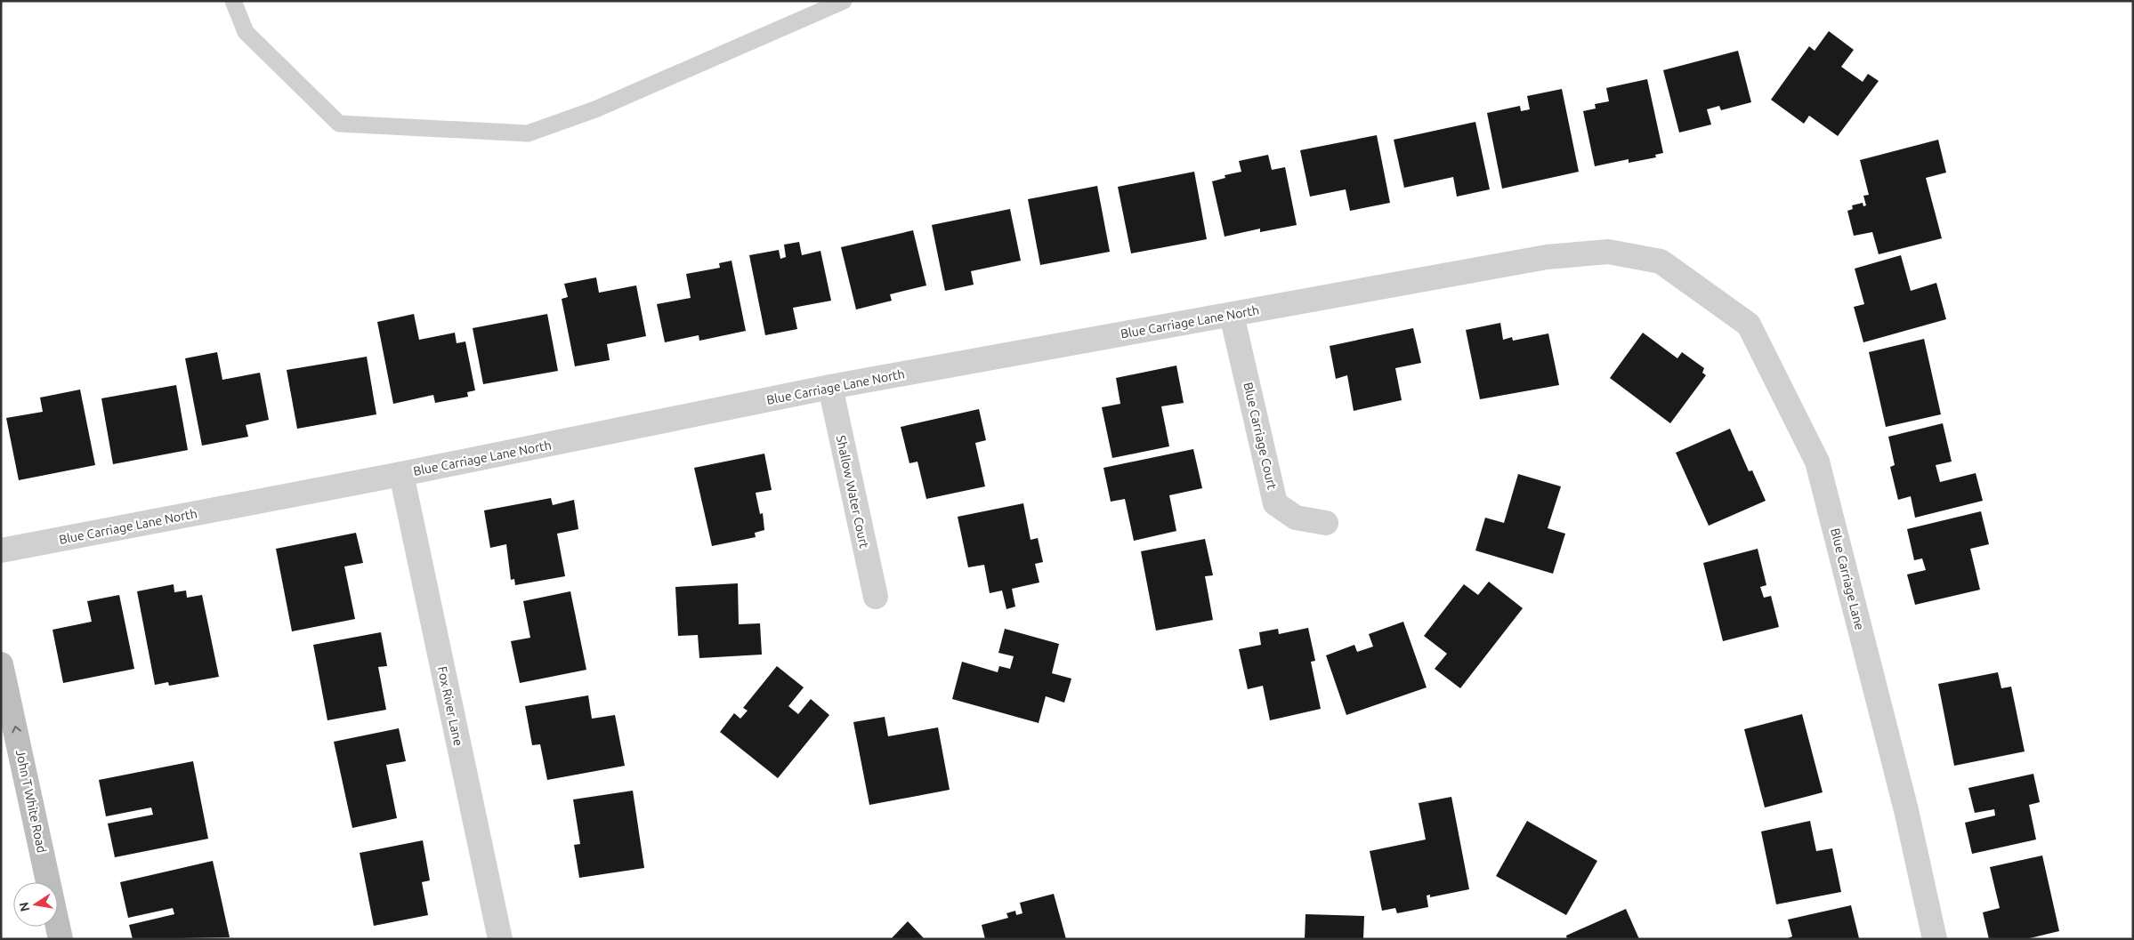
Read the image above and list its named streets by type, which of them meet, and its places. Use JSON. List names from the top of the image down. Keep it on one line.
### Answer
{"streets":{"main road":["John T White Road"],"street":["Blue Carriage Lane North","Blue Carriage Court","Shallow Water Court","Blue Carriage Lane","Fox River Lane"]},"crossings":[["Blue Carriage Lane North","Blue Carriage Court"],["Blue Carriage Lane North","Shallow Water Court"],["Blue Carriage Lane North","Blue Carriage Lane"],["Blue Carriage Lane North","Fox River Lane"]],"one_way":["John T White Road"],"north":"left"}
